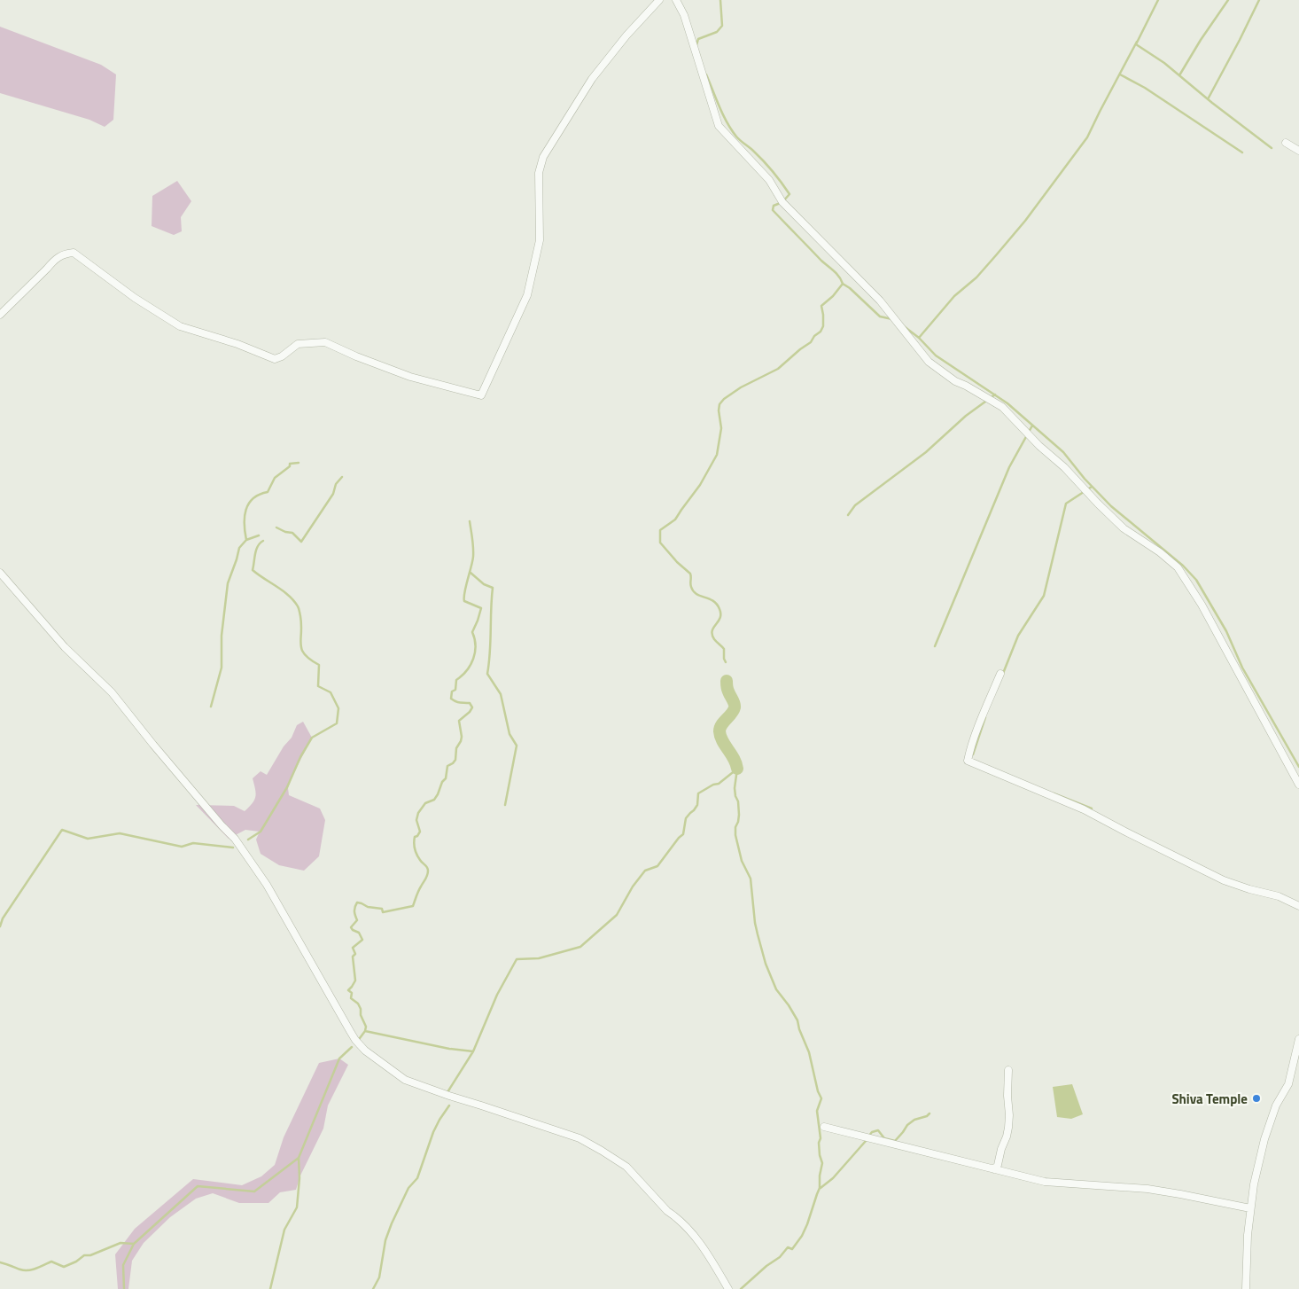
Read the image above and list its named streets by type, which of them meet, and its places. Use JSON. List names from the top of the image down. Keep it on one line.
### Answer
{"places":["Shiva Temple"]}
